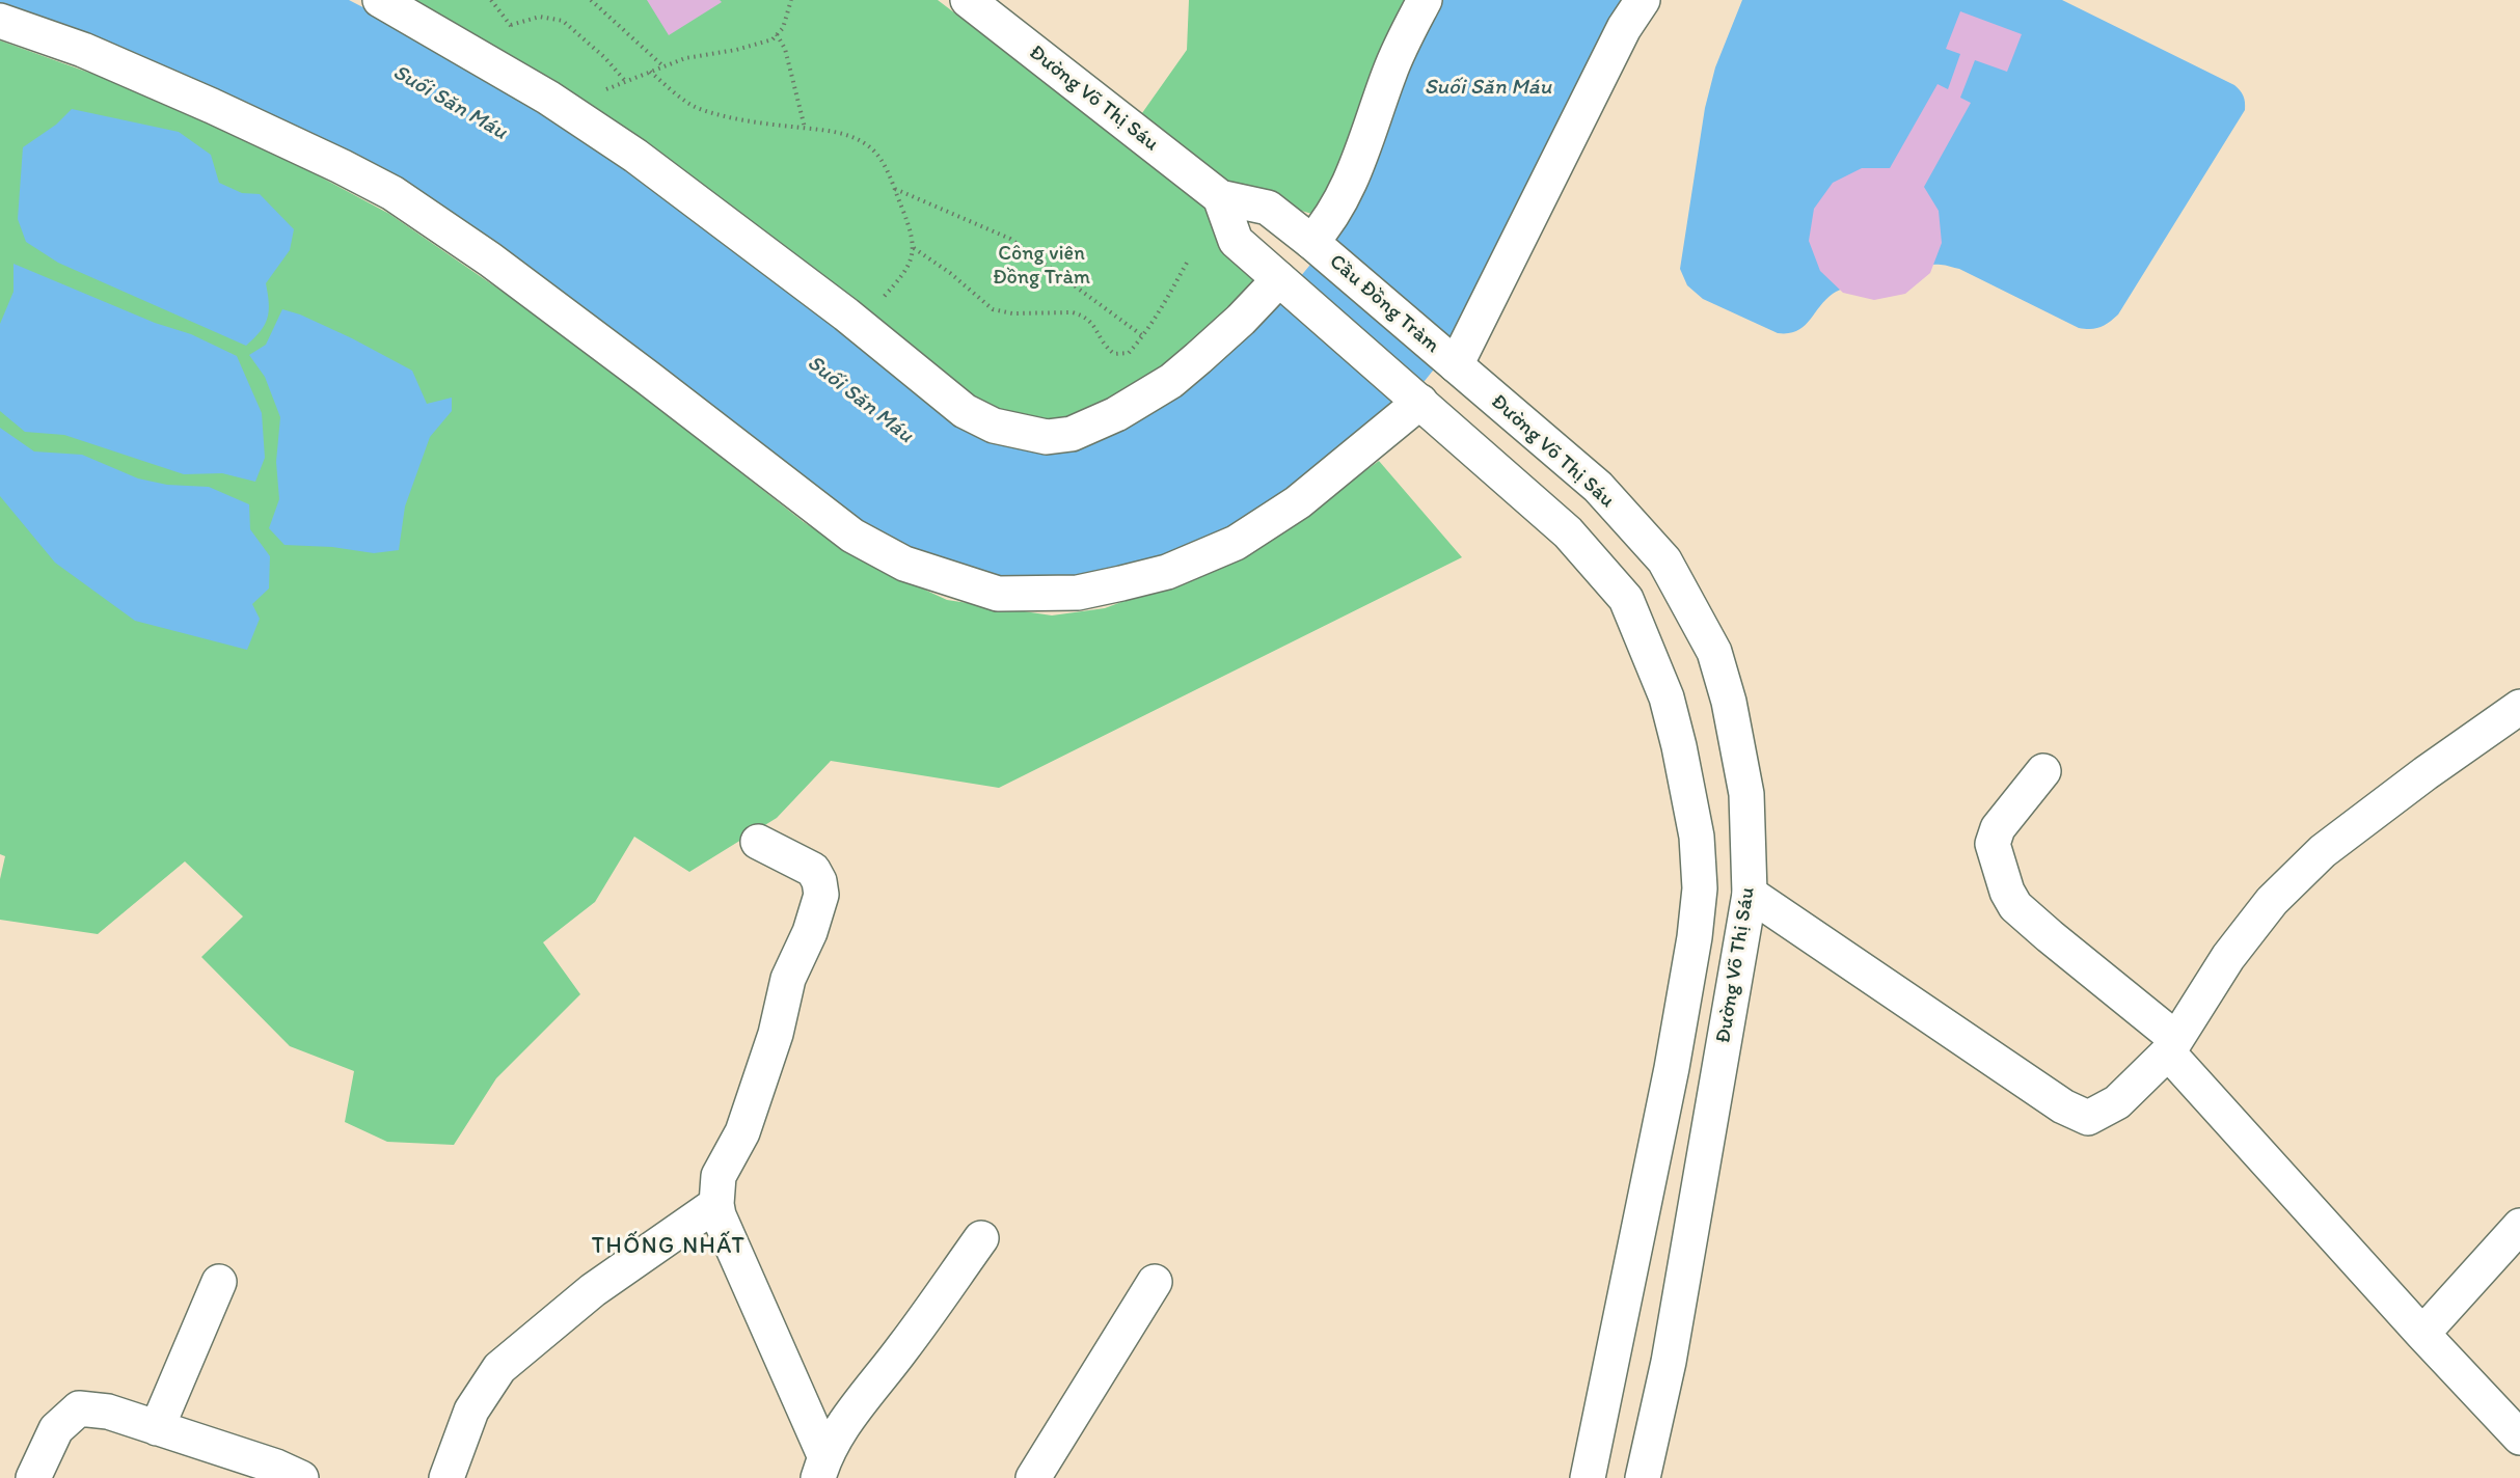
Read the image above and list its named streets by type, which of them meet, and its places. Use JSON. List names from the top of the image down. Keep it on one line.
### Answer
{"streets":{"street":["Đường Võ Thị Sáu","Cầu Đồng Tràm"]},"crossings":[["Đường Võ Thị Sáu","Cầu Đồng Tràm"]],"districts":["THỐNG NHẤT"],"water":["Suối Săn Máu"],"parks":["Công viên Đồng Tràm"]}
